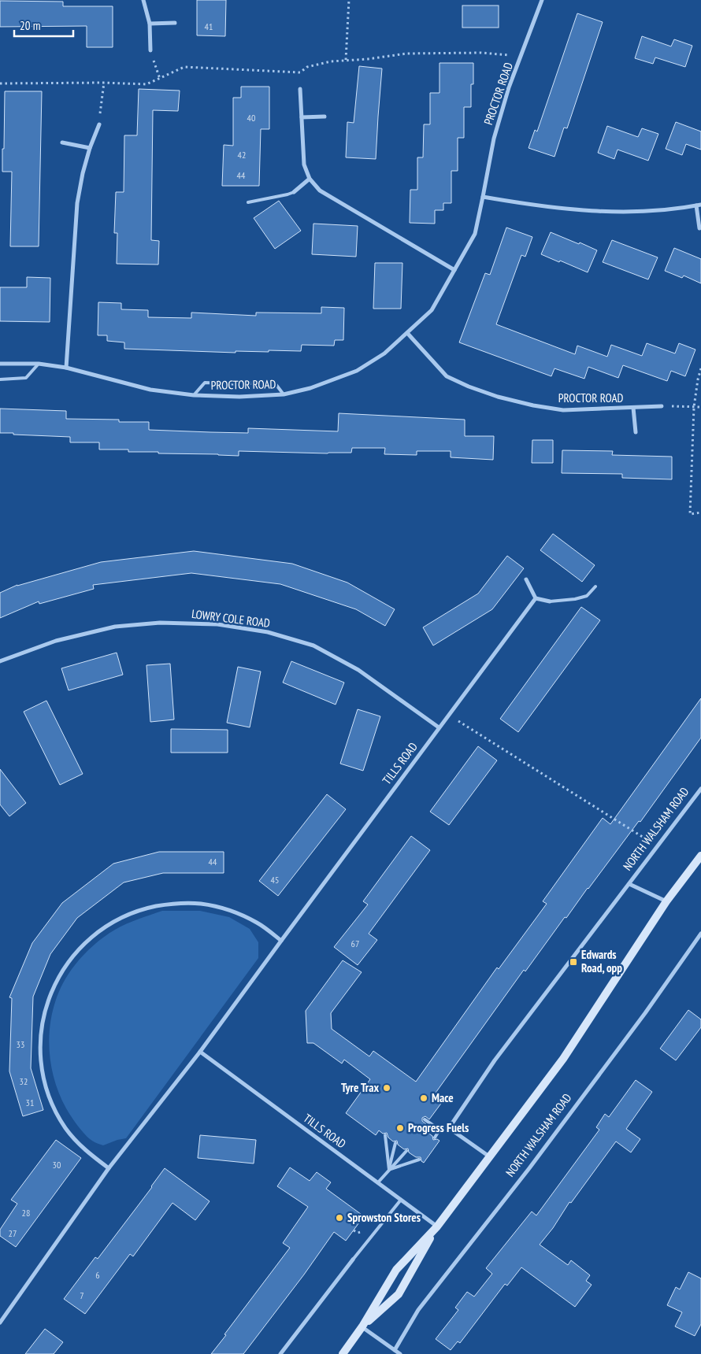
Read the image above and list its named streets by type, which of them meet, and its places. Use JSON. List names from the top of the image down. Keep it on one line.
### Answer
{"streets":{"street":["PROCTOR ROAD","LOWRY COLE ROAD","TILLS ROAD","NORTH WALSHAM ROAD"]},"crossings":[["LOWRY COLE ROAD","TILLS ROAD"]],"places":{"transit":["Edwards Road, opp"],"other":["Tyre Trax","Mace","Progress Fuels","Sprowston Stores"]},"house_numbers":["41","40","42","44","44","45","67","33","32","31","30","28","27","6","7"],"scale_bar":"20 m"}
